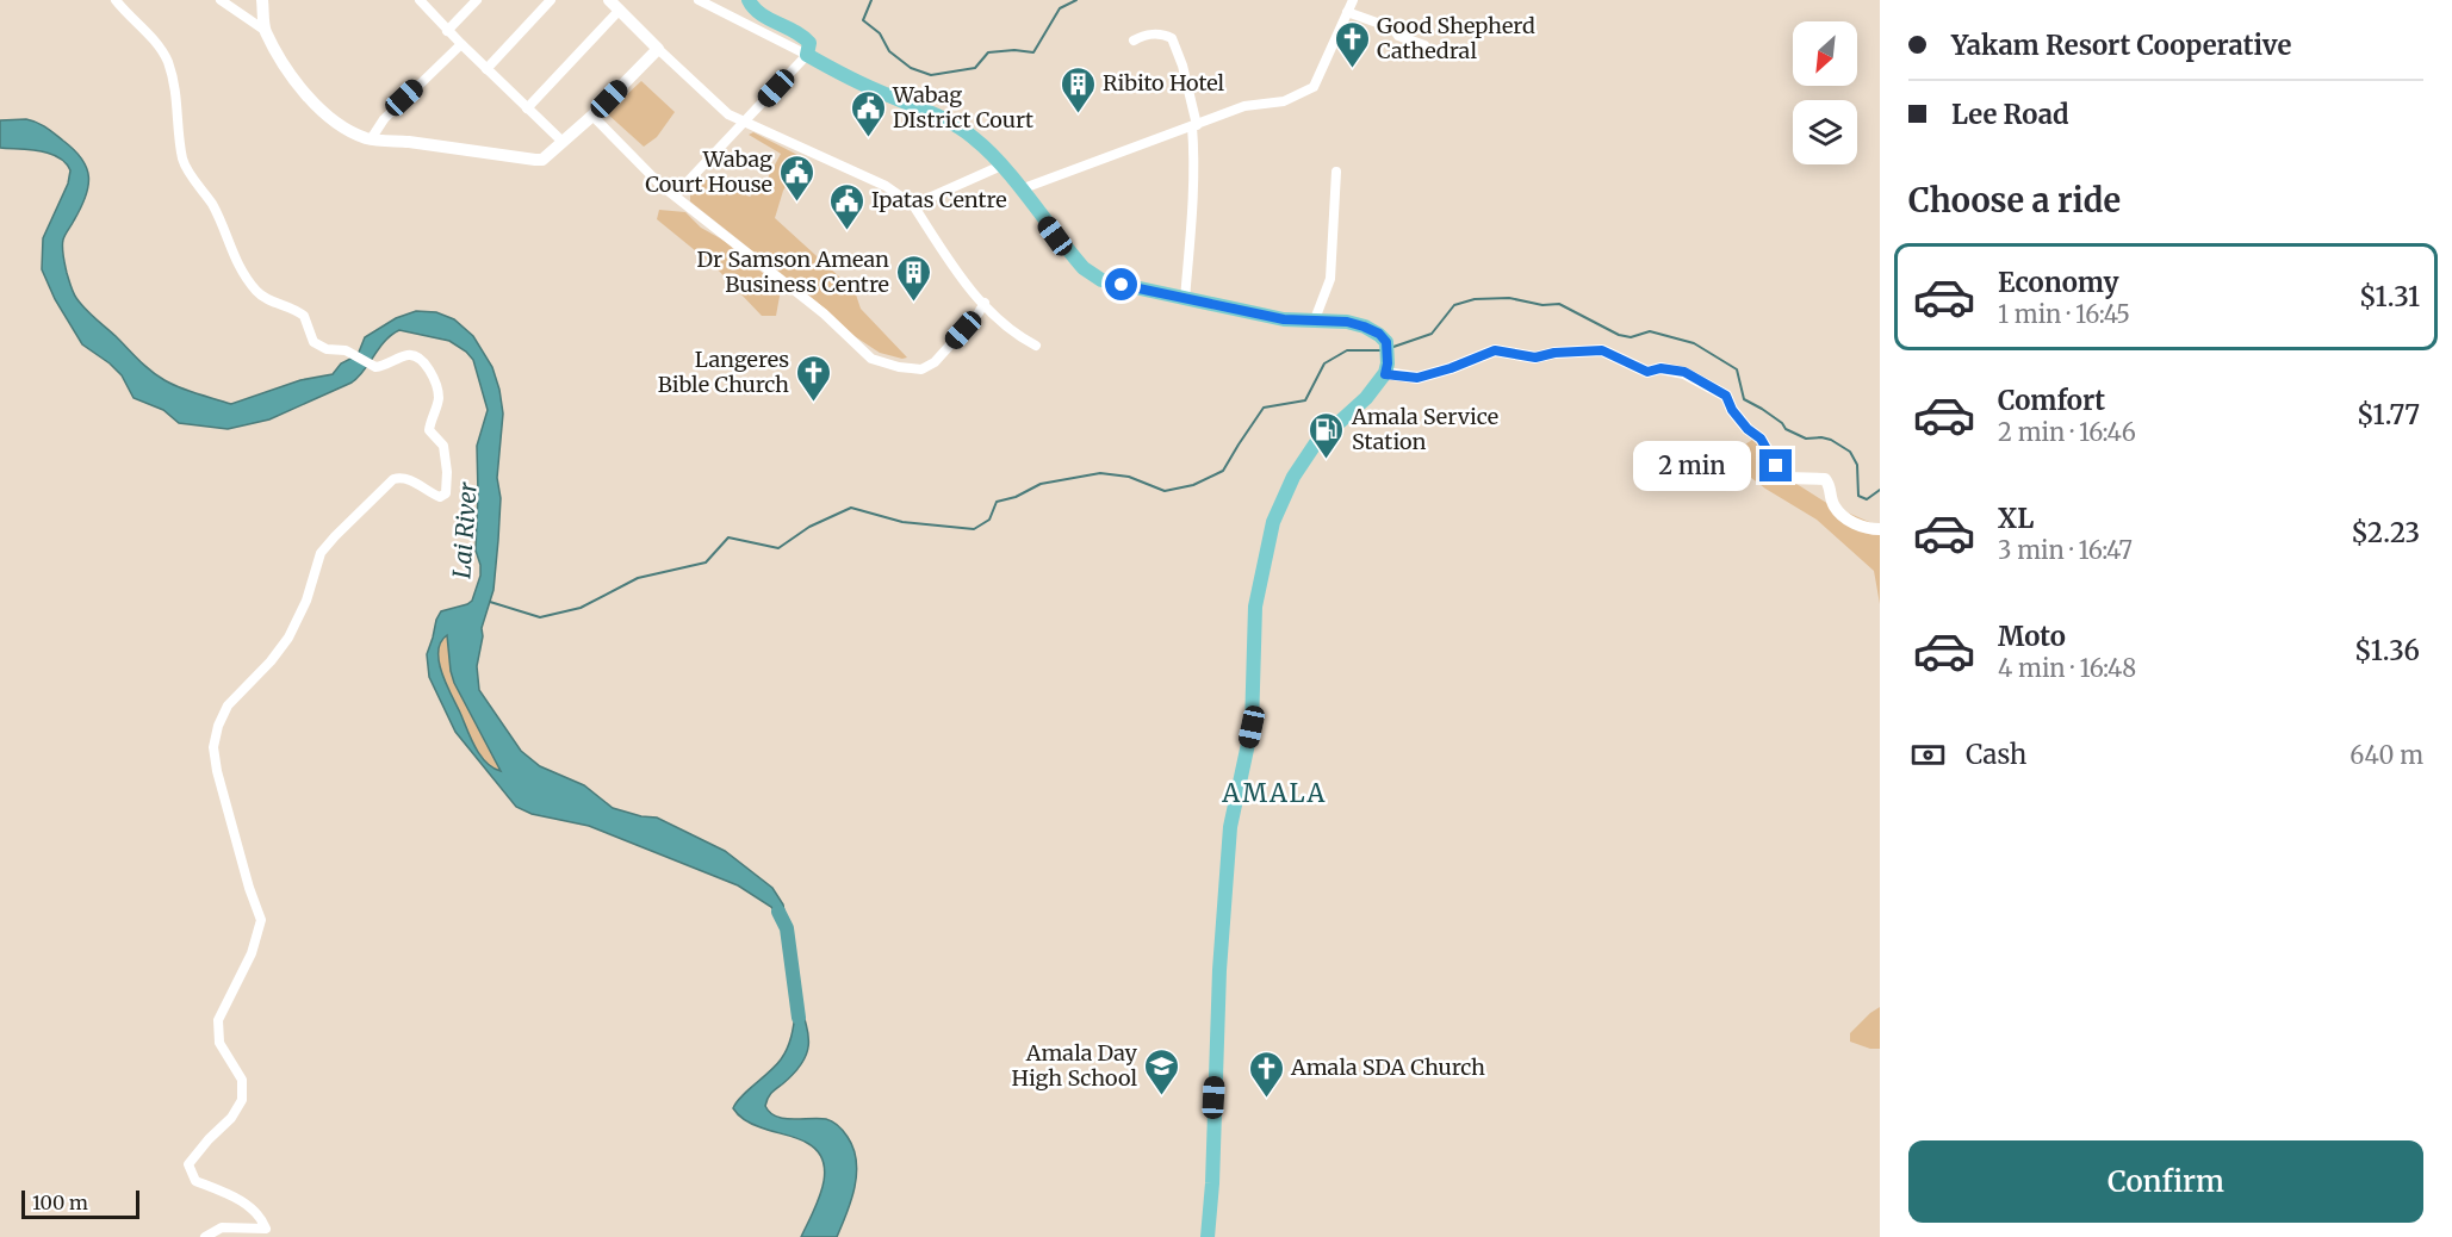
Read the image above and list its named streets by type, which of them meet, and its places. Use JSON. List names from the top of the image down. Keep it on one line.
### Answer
{"districts":["AMALA"],"water":["Lai River"],"places":{"church":["Good Shepherd Cathedral","Langeres Bible Church","Amala SDA Church"],"building":["Ribito Hotel","Dr Samson Amean Business Centre"],"public building":["Wabag DIstrict Court","Wabag Court House","Ipatas Centre"],"fuel station":["Amala Service Station"],"school or university":["Amala Day High School"]},"scale_bar":"100 m","north":"bottom left","page":{"banner":["Yakam Resort Cooperative","Lee Road"],"heading":"Choose a ride","list":[{"name":"Economy","note":"1 min · 16:45","value":"$1.31"},{"name":"Comfort","note":"2 min · 16:46","value":"$1.77"},{"name":"XL","note":"3 min · 16:47","value":"$2.23"},{"name":"Moto","note":"4 min · 16:48","value":"$1.36"}],"bubble":"2 min","pay":["Cash","640 m"],"buttons":"Confirm","scale":"100 m"}}
